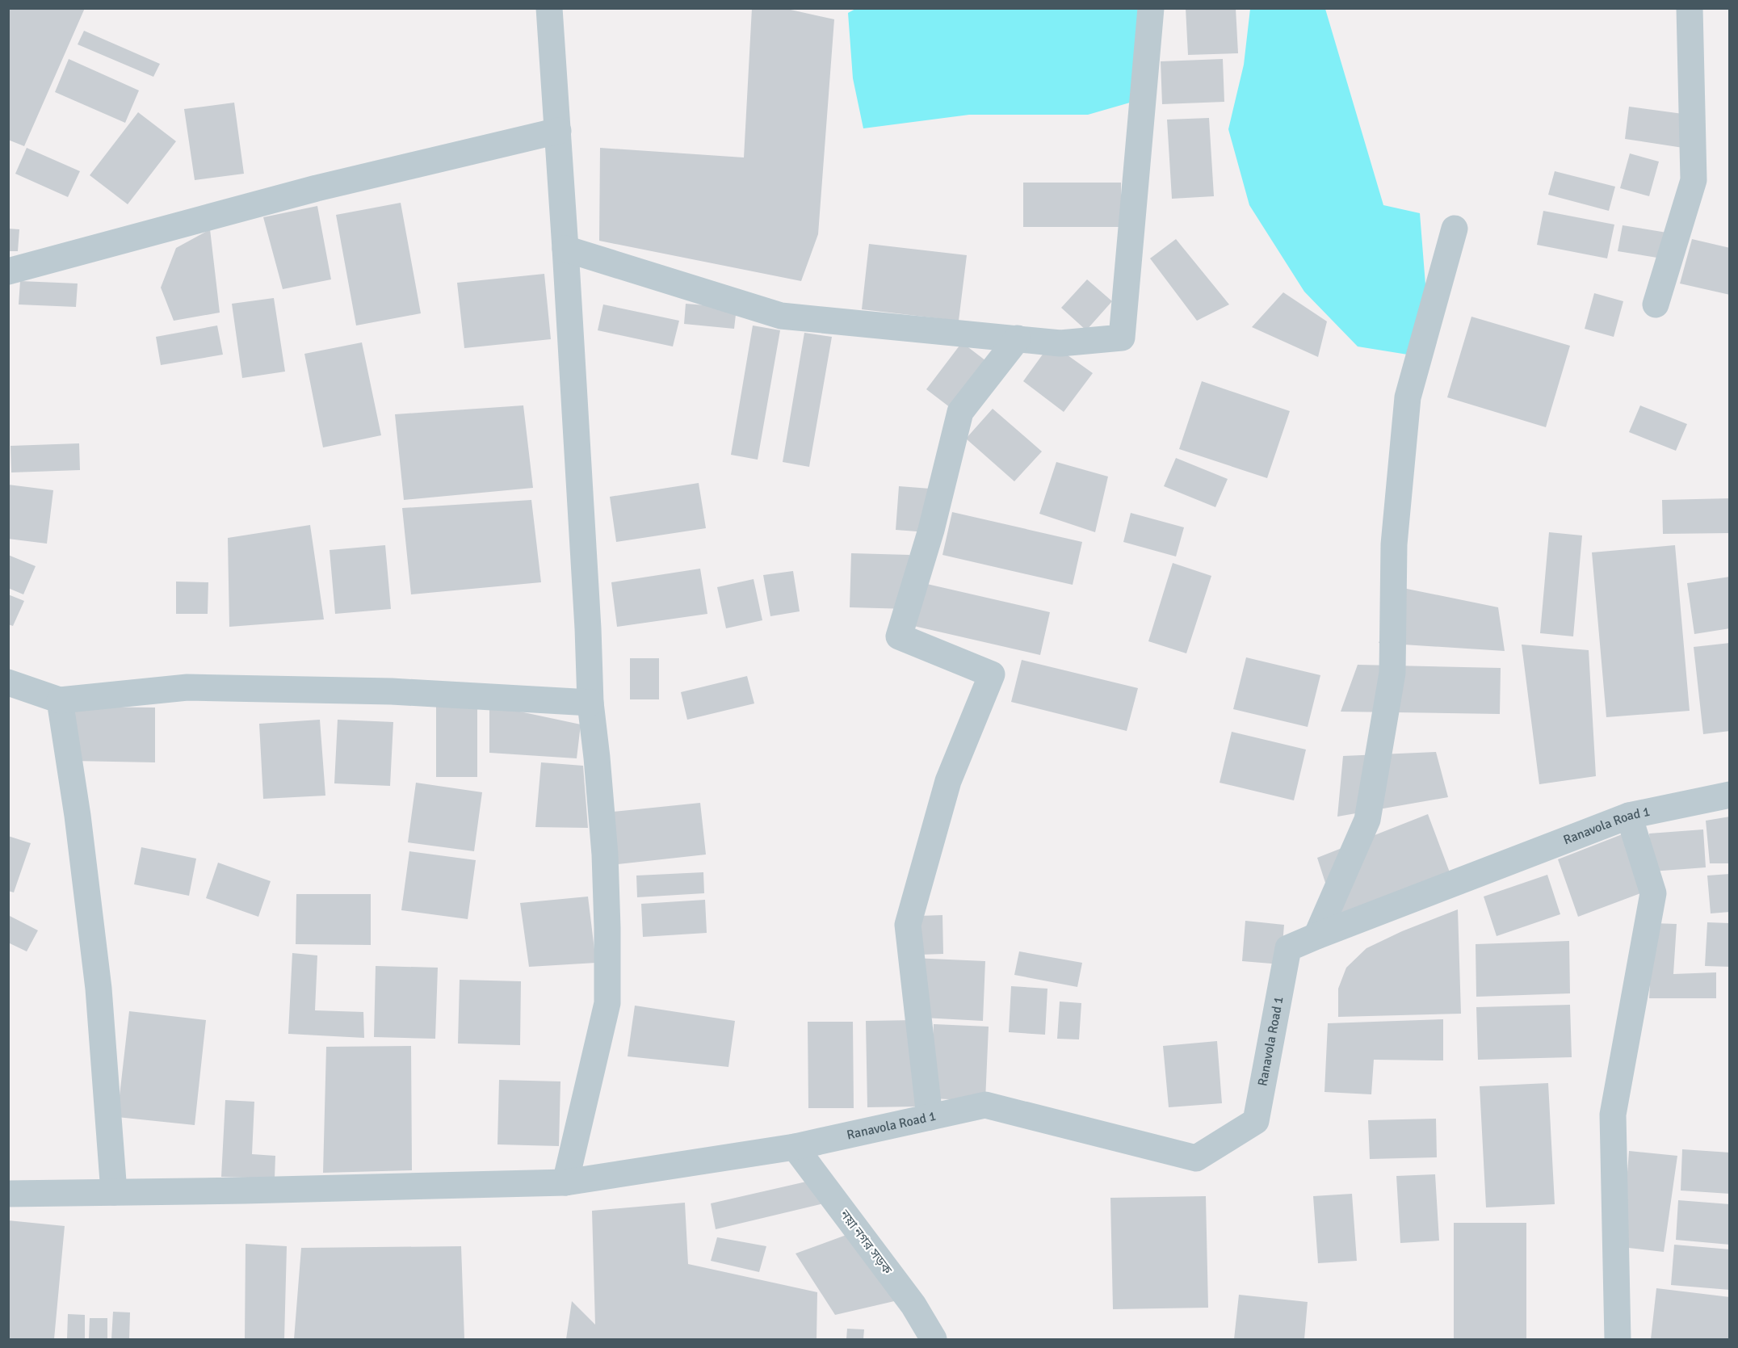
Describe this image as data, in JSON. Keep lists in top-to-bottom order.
{
  "streets": {
    "street": ["Ranavola Road 1", "নয়া নগর সড়ক"]
  },
  "crossings": [
    ["Ranavola Road 1", "নয়া নগর সড়ক"]
  ]
}
